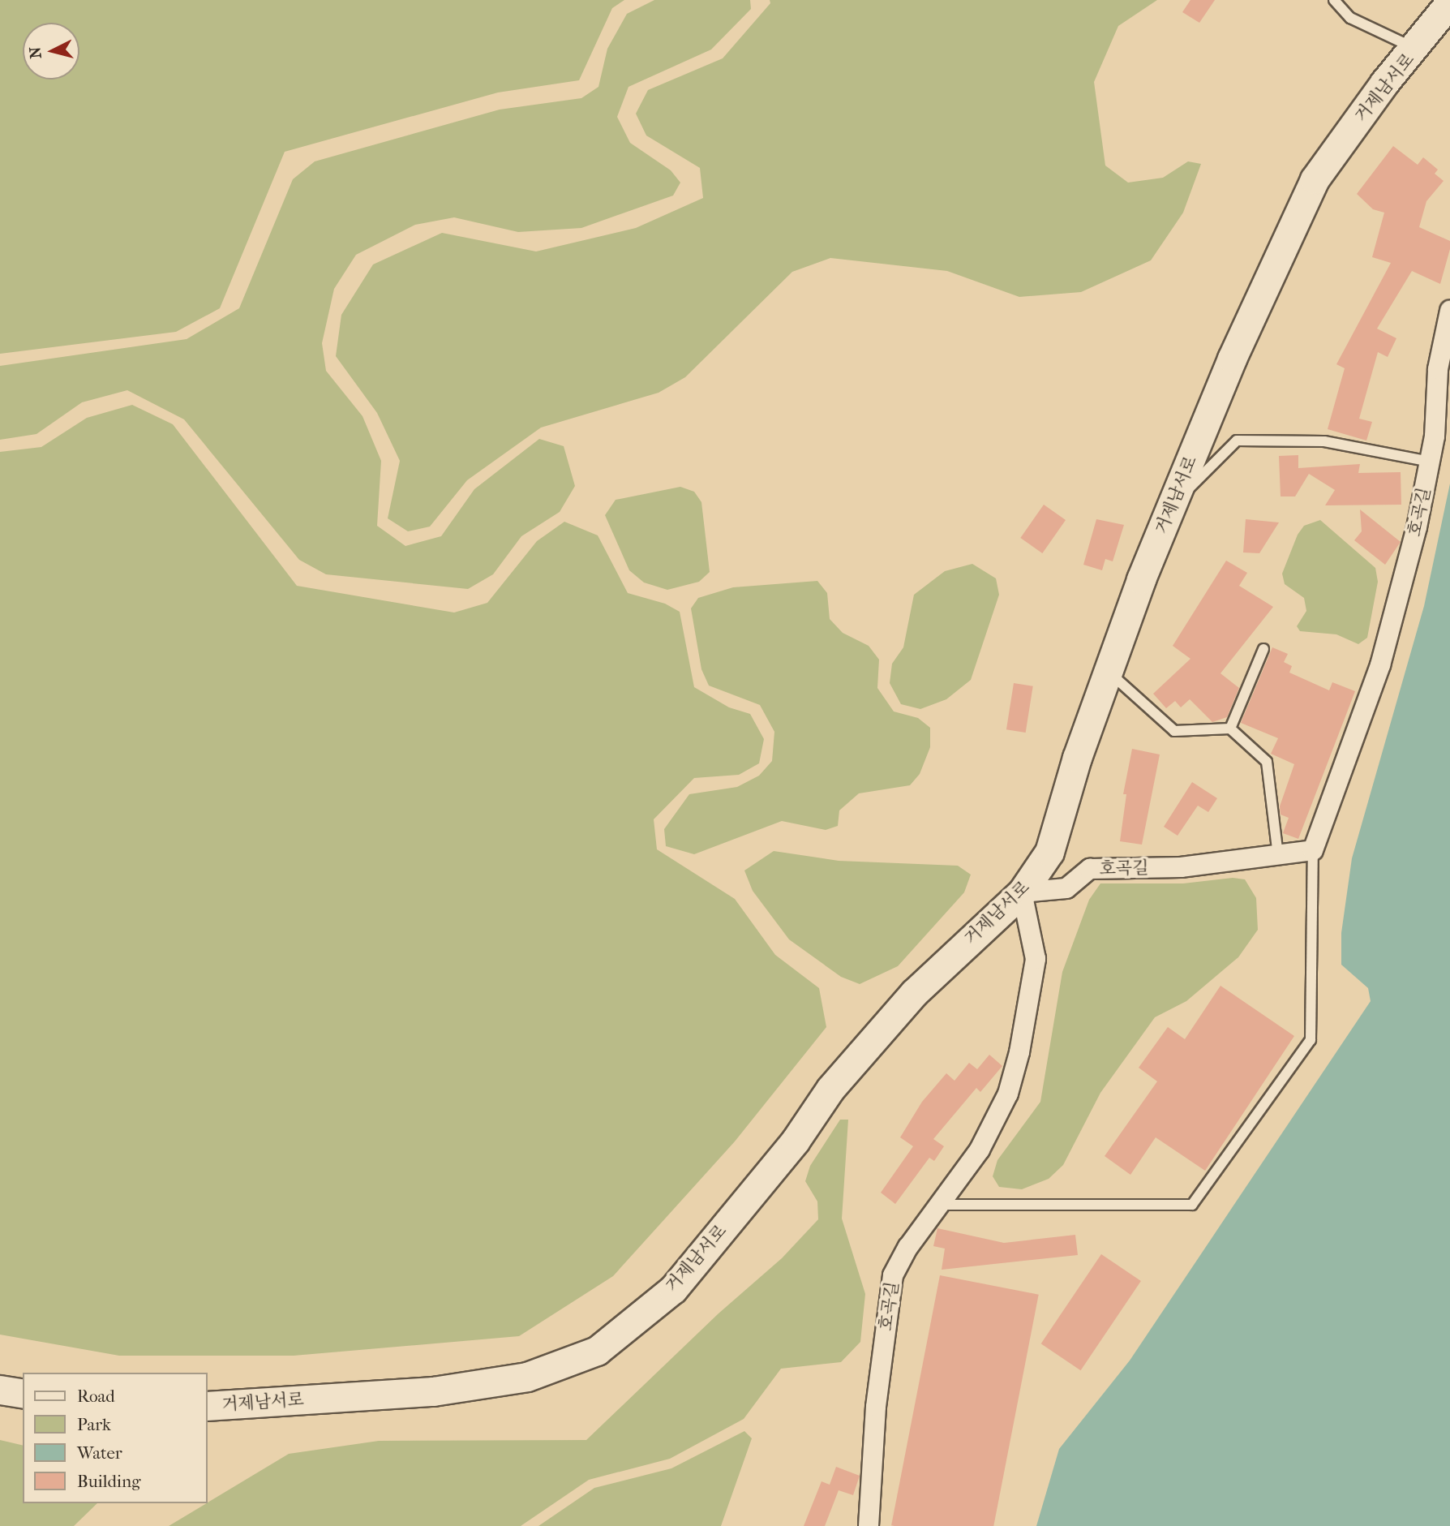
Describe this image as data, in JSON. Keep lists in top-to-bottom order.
{
  "streets": {
    "main road": ["거제남서로"],
    "street": ["호곡길"]
  },
  "crossings": [
    ["거제남서로", "호곡길"]
  ],
  "legend": [
    "Road",
    "Park",
    "Water",
    "Building"
  ],
  "north": "left"
}
